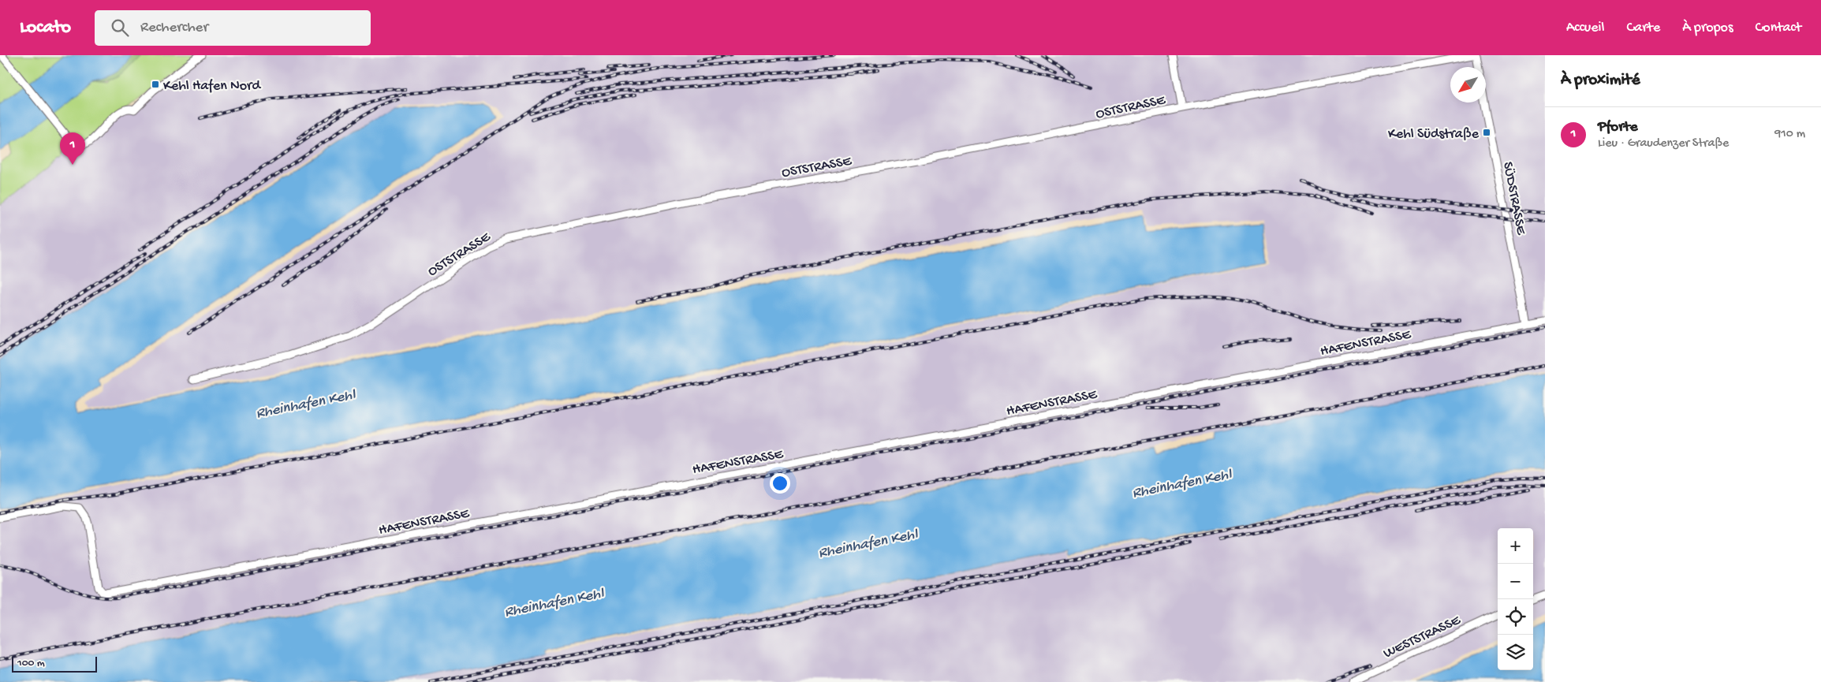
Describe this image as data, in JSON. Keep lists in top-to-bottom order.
{
  "streets": {
    "street": [
      "OSTSTRASSE",
      "SÜDSTRASSE",
      "HAFENSTRASSE",
      "WESTSTRASSE"
    ]
  },
  "crossings": [
    ["SÜDSTRASSE", "HAFENSTRASSE"]
  ],
  "water": ["Rheinhafen Kehl"],
  "places": {
    "transit": ["Kehl Hafen Nord", "Kehl Südstraße"]
  },
  "scale_bar": "100 m",
  "north": "bottom left",
  "page": {
    "header": "Locato",
    "search": "Rechercher",
    "nav": [
      "Accueil",
      "Carte",
      "À propos",
      "Contact"
    ],
    "heading": "À proximité",
    "list": [
      {
        "mark": "1",
        "name": "Pforte",
        "note": "Lieu · Graudenzer Straße",
        "value": "910 m"
      }
    ],
    "pins": "1",
    "map_buttons": ["+", "−"],
    "scale": "100 m"
  }
}
